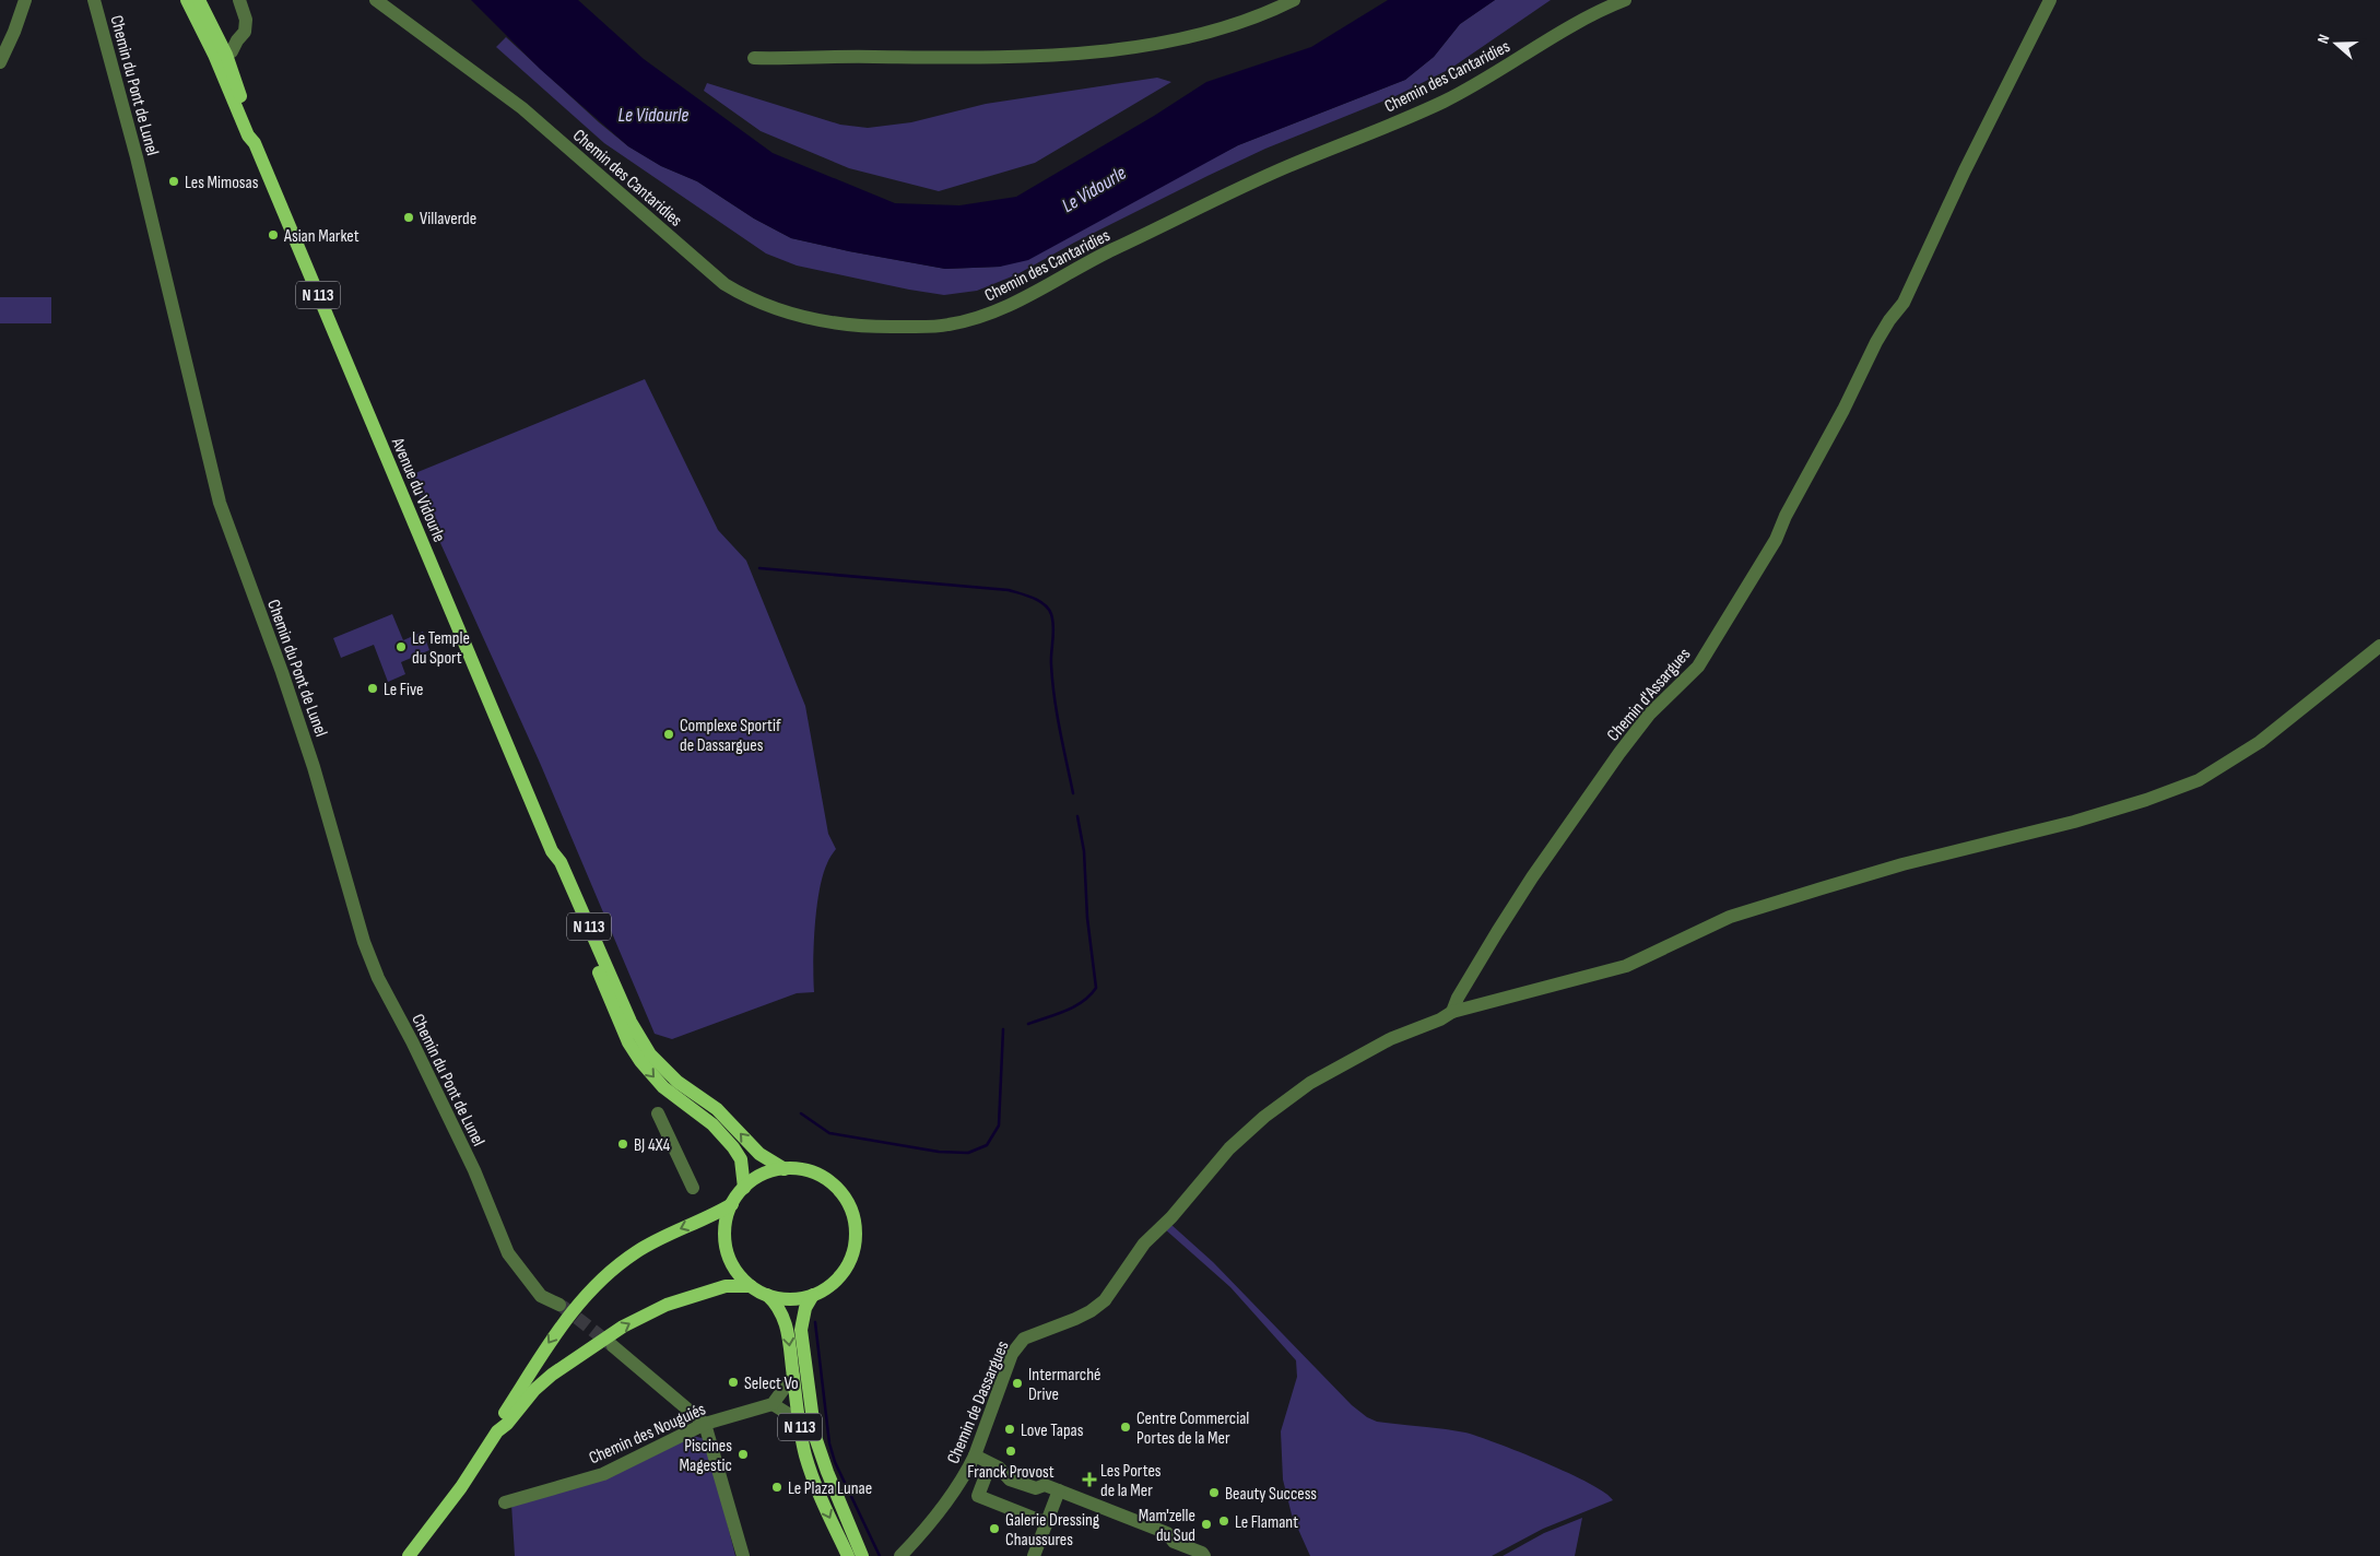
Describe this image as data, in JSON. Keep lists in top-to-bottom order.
{
  "streets": {
    "main road": ["N 113", "Avenue du Vidourle"],
    "street": [
      "Chemin des Cantaridies",
      "Chemin du Pont de Lunel",
      "Chemin d'Assargues",
      "Chemin de Dassargues",
      "Chemin des Nouguiés"
    ]
  },
  "crossings": [
    ["N 113", "Avenue du Vidourle"],
    ["Chemin d'Assargues", "Chemin de Dassargues"]
  ],
  "water": ["Le Vidourle"],
  "places": {
    "other": [
      "Les Mimosas",
      "Villaverde",
      "Asian Market",
      "Le Temple du Sport",
      "Le Five",
      "Complexe Sportif de Dassargues",
      "BJ 4X4",
      "Select Vo",
      "Intermarché Drive",
      "Centre Commercial Portes de la Mer",
      "Love Tapas",
      "Franck Provost",
      "Piscines Magestic",
      "Le Plaza Lunae",
      "Beauty Success",
      "Le Flamant",
      "Mam'zelle du Sud",
      "Galerie Dressing Chaussures"
    ],
    "health": ["Les Portes de la Mer"]
  },
  "north": "left"
}
